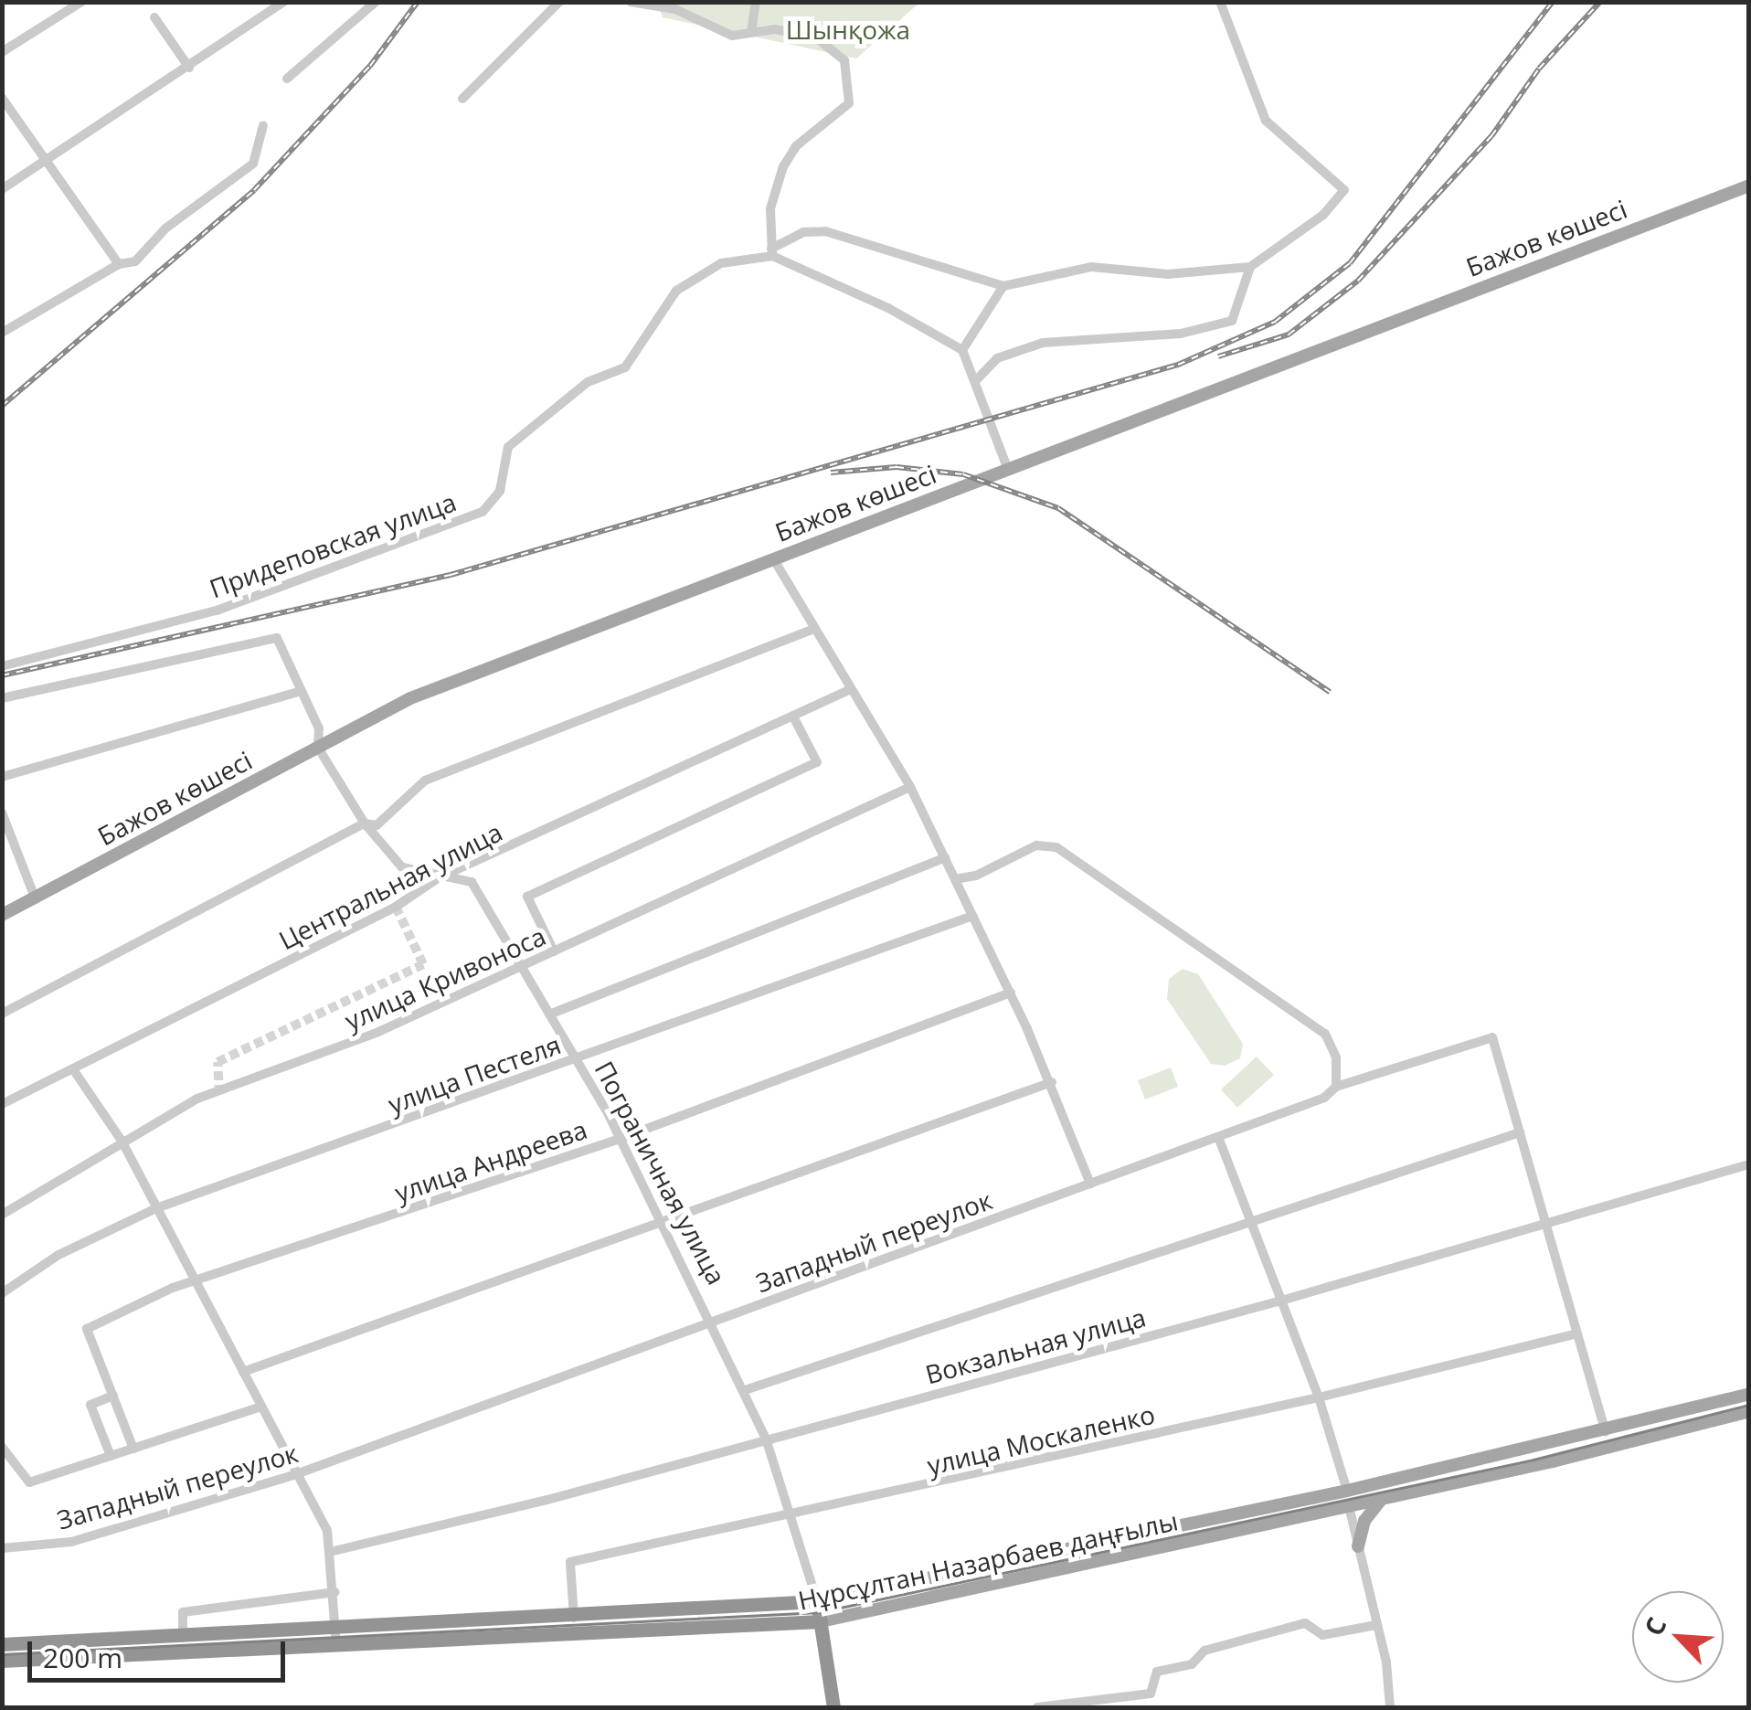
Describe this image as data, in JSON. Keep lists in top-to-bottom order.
{
  "streets": {
    "highway": ["Пограничная улица", "Нұрсұлтан Назарбаев даңғылы"],
    "main road": ["Бажов көшесі"],
    "street": [
      "Придеповская улица",
      "Центральная улица",
      "улица Кривоноса",
      "улица Пестеля",
      "улица Андреева",
      "Западный переулок",
      "Вокзальная улица",
      "улица Москаленко"
    ]
  },
  "crossings": [
    ["Бажов көшесі", "Пограничная улица"],
    ["Центральная улица", "Пограничная улица"],
    ["улица Кривоноса", "Пограничная улица"],
    ["улица Пестеля", "Пограничная улица"],
    ["улица Андреева", "Пограничная улица"],
    ["Пограничная улица", "Западный переулок"],
    ["Пограничная улица", "Вокзальная улица"],
    ["Пограничная улица", "улица Москаленко"],
    ["Пограничная улица", "Нұрсұлтан Назарбаев даңғылы"],
    ["улица Москаленко", "Нұрсұлтан Назарбаев даңғылы"]
  ],
  "parks": ["Шынқожа"],
  "scale_bar": "200 m",
  "north": "top left"
}
